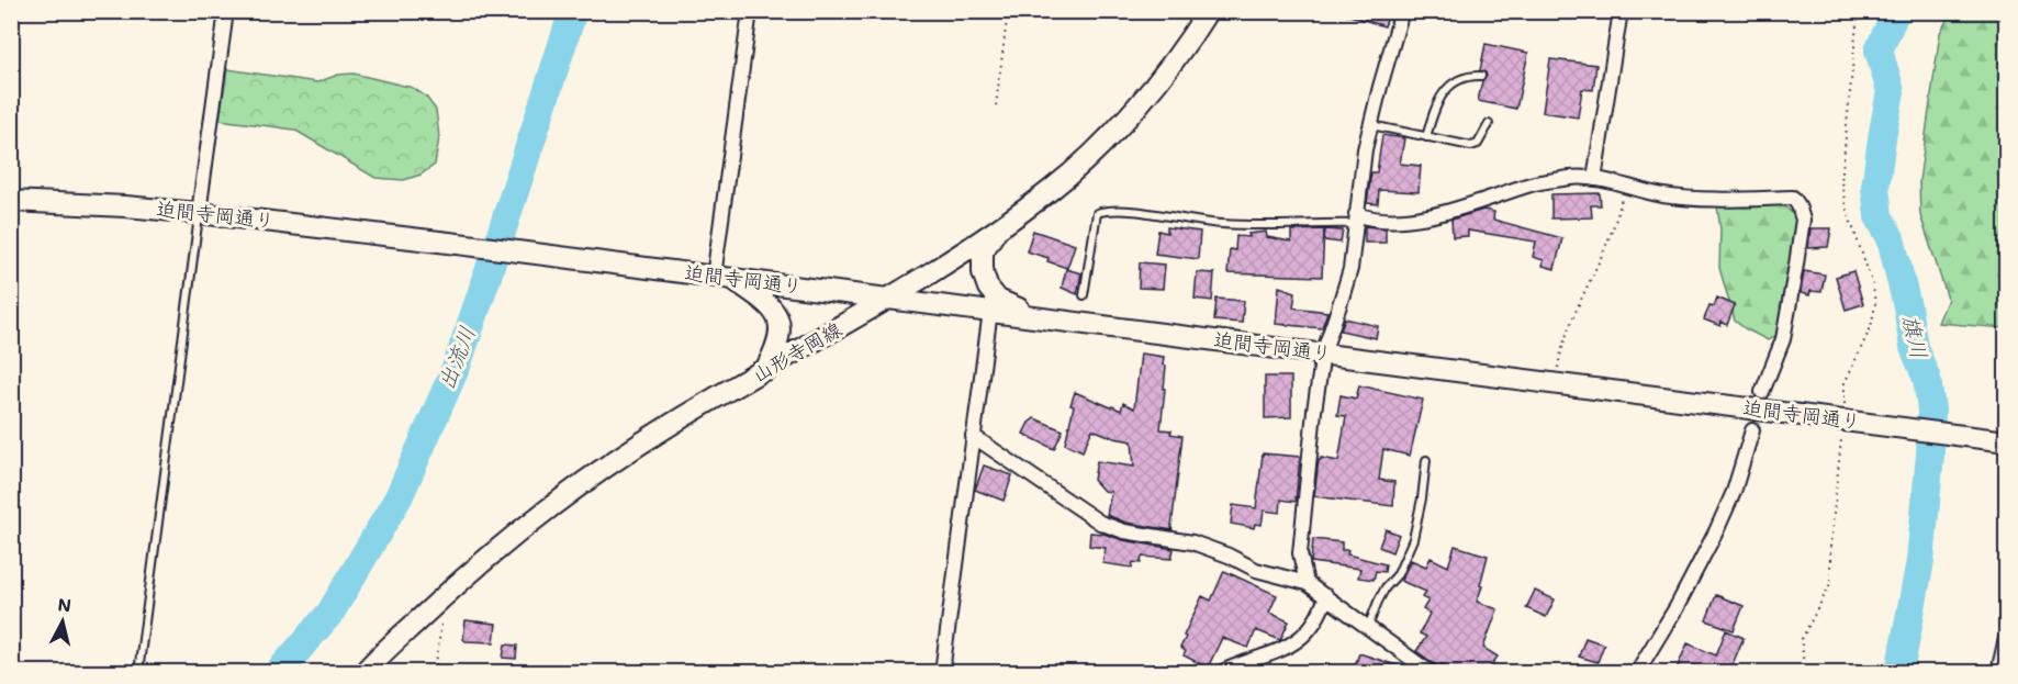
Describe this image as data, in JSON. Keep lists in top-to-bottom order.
{
  "streets": {
    "street": ["迫間寺岡通り", "山形寺岡線"]
  },
  "crossings": [
    ["迫間寺岡通り", "山形寺岡線"]
  ],
  "water": ["旗川", "出流川"],
  "north": "top"
}
